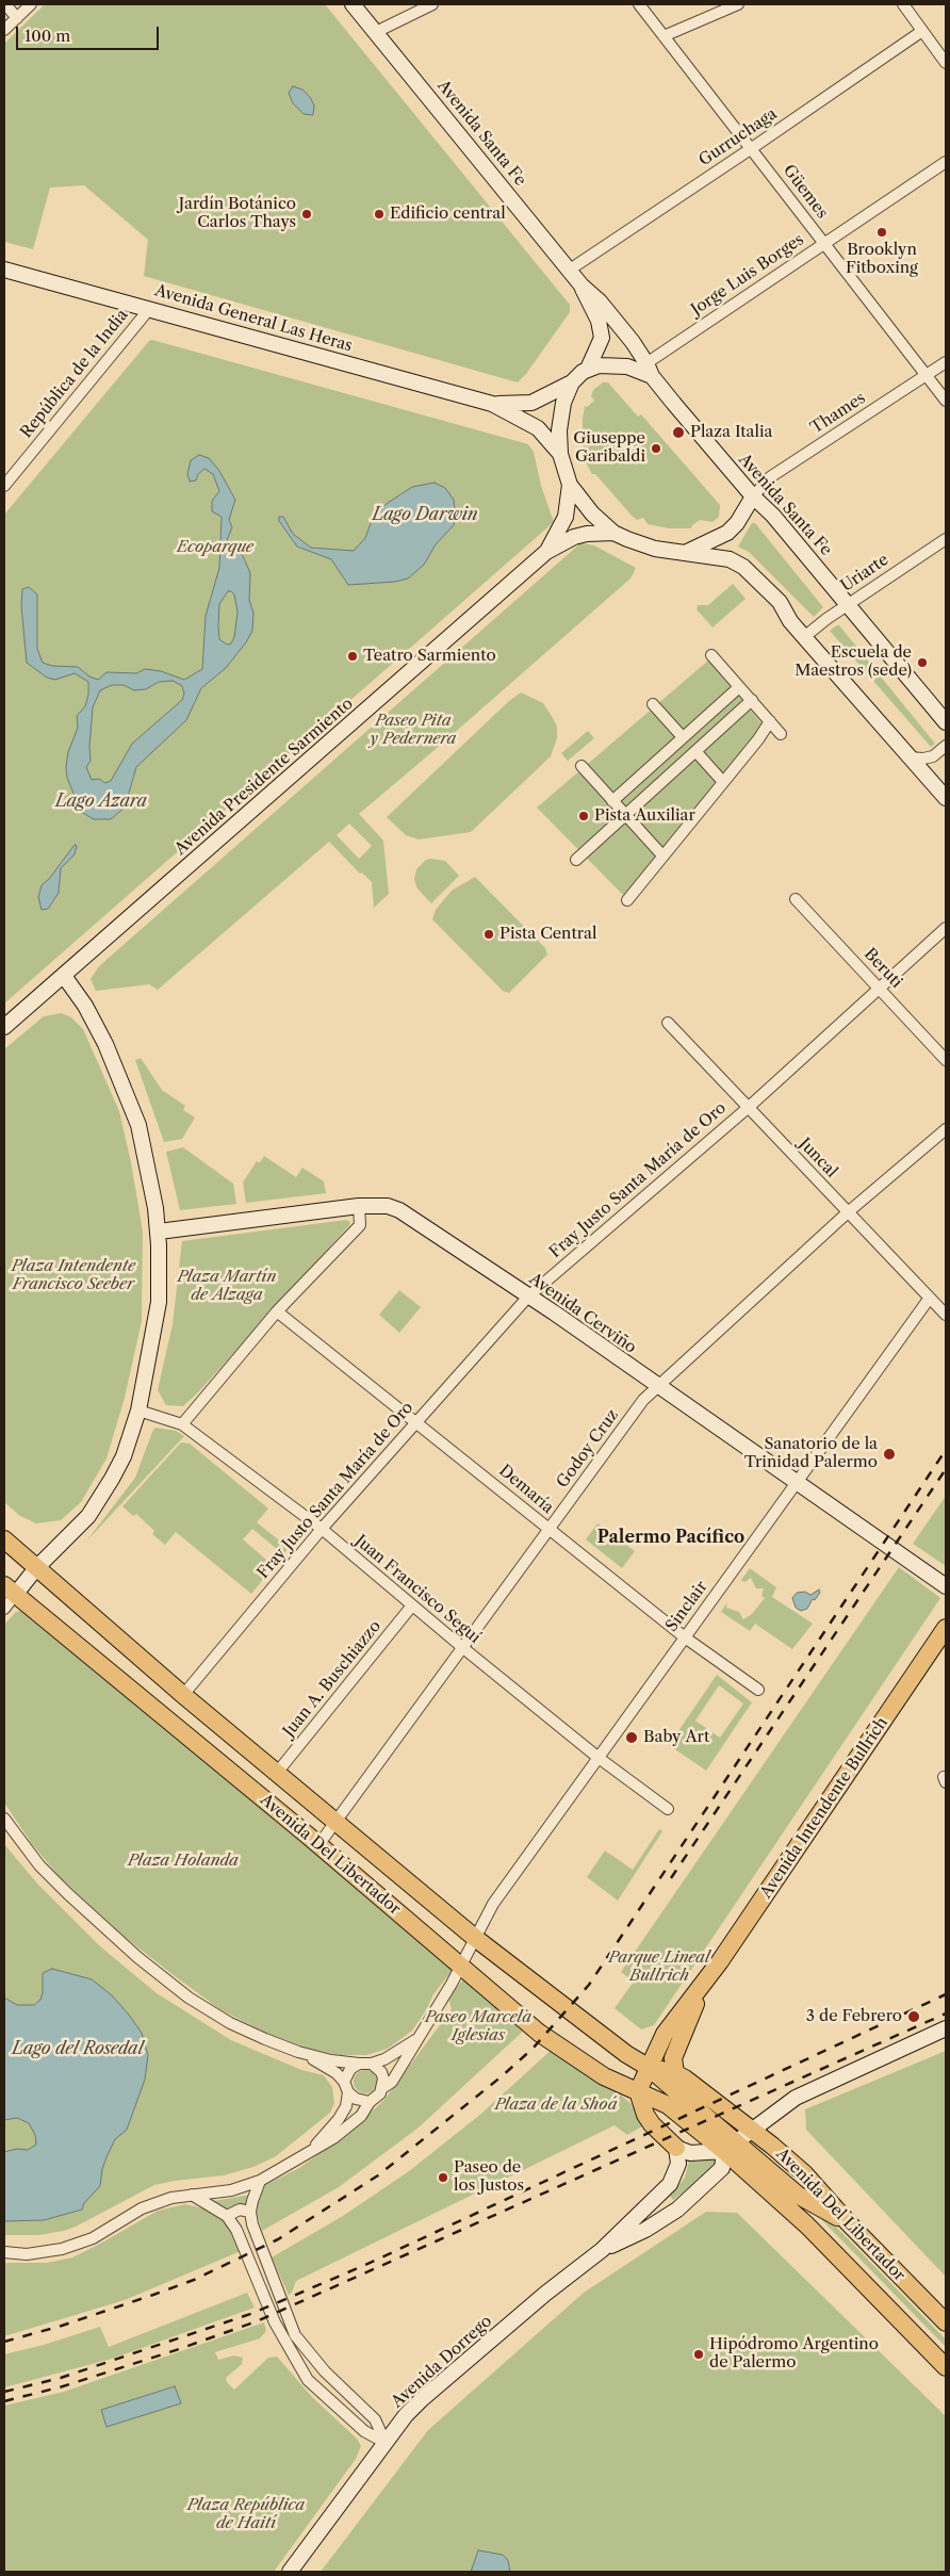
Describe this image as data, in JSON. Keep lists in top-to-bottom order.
{
  "streets": {
    "main road": [
      "Avenida Santa Fe",
      "Avenida General Las Heras",
      "Avenida Presidente Sarmiento",
      "Avenida Cerviño",
      "Avenida Intendente Bullrich",
      "Avenida Del Libertador",
      "Avenida Dorrego"
    ],
    "street": [
      "Gurruchaga",
      "Güemes",
      "Jorge Luis Borges",
      "República de la India",
      "Thames",
      "Uriarte",
      "Beruti",
      "Juncal",
      "Fray Justo Santa María de Oro",
      "Godoy Cruz",
      "Demaría",
      "Juan Francisco Seguí",
      "Sinclair",
      "Juan A. Buschiazzo"
    ]
  },
  "crossings": [
    ["Avenida Santa Fe", "Gurruchaga"],
    ["Avenida Santa Fe", "Jorge Luis Borges"],
    ["Avenida Santa Fe", "Avenida General Las Heras"],
    ["Avenida Santa Fe", "Thames"],
    ["Avenida Santa Fe", "Uriarte"],
    ["Avenida Santa Fe", "Avenida Presidente Sarmiento"],
    ["Gurruchaga", "Güemes"],
    ["Güemes", "Jorge Luis Borges"],
    ["Güemes", "Thames"],
    ["Jorge Luis Borges", "Avenida General Las Heras"],
    ["Jorge Luis Borges", "Thames"],
    ["Jorge Luis Borges", "Avenida Presidente Sarmiento"],
    ["Avenida General Las Heras", "República de la India"],
    ["Avenida General Las Heras", "Thames"],
    ["Avenida General Las Heras", "Avenida Presidente Sarmiento"],
    ["Thames", "Avenida Presidente Sarmiento"],
    ["Beruti", "Fray Justo Santa María de Oro"],
    ["Juncal", "Fray Justo Santa María de Oro"],
    ["Juncal", "Godoy Cruz"],
    ["Juncal", "Sinclair"],
    ["Fray Justo Santa María de Oro", "Avenida Cerviño"],
    ["Fray Justo Santa María de Oro", "Demaría"],
    ["Fray Justo Santa María de Oro", "Juan Francisco Seguí"],
    ["Fray Justo Santa María de Oro", "Avenida Del Libertador"],
    ["Avenida Cerviño", "Godoy Cruz"],
    ["Avenida Cerviño", "Sinclair"],
    ["Godoy Cruz", "Demaría"],
    ["Godoy Cruz", "Juan Francisco Seguí"],
    ["Godoy Cruz", "Avenida Del Libertador"],
    ["Demaría", "Sinclair"],
    ["Juan Francisco Seguí", "Sinclair"],
    ["Juan Francisco Seguí", "Juan A. Buschiazzo"],
    ["Sinclair", "Avenida Del Libertador"],
    ["Juan A. Buschiazzo", "Avenida Del Libertador"],
    ["Avenida Intendente Bullrich", "Avenida Del Libertador"],
    ["Avenida Del Libertador", "Avenida Dorrego"]
  ],
  "districts": ["Palermo Pacífico"],
  "water": ["Lago Darwin", "Lago Azara", "Lago del Rosedal"],
  "parks": [
    "Ecoparque",
    "Paseo Pita y Pedernera",
    "Plaza Intendente Francisco Seeber",
    "Plaza Martín de Alzaga",
    "Plaza Holanda",
    "Parque Lineal Bullrich",
    "Paseo Marcela Iglesias",
    "Plaza de la Shoá",
    "Plaza República de Haití"
  ],
  "places": [
    "Jardín Botánico Carlos Thays",
    "Edificio central",
    "Brooklyn Fitboxing",
    "Plaza Italia",
    "Giuseppe Garibaldi",
    "Teatro Sarmiento",
    "Escuela de Maestros (sede)",
    "Pista Auxiliar",
    "Pista Central",
    "Sanatorio de la Trinidad Palermo",
    "Baby Art",
    "3 de Febrero",
    "Paseo de los Justos",
    "Hipódromo Argentino de Palermo"
  ],
  "scale_bar": "100 m"
}
